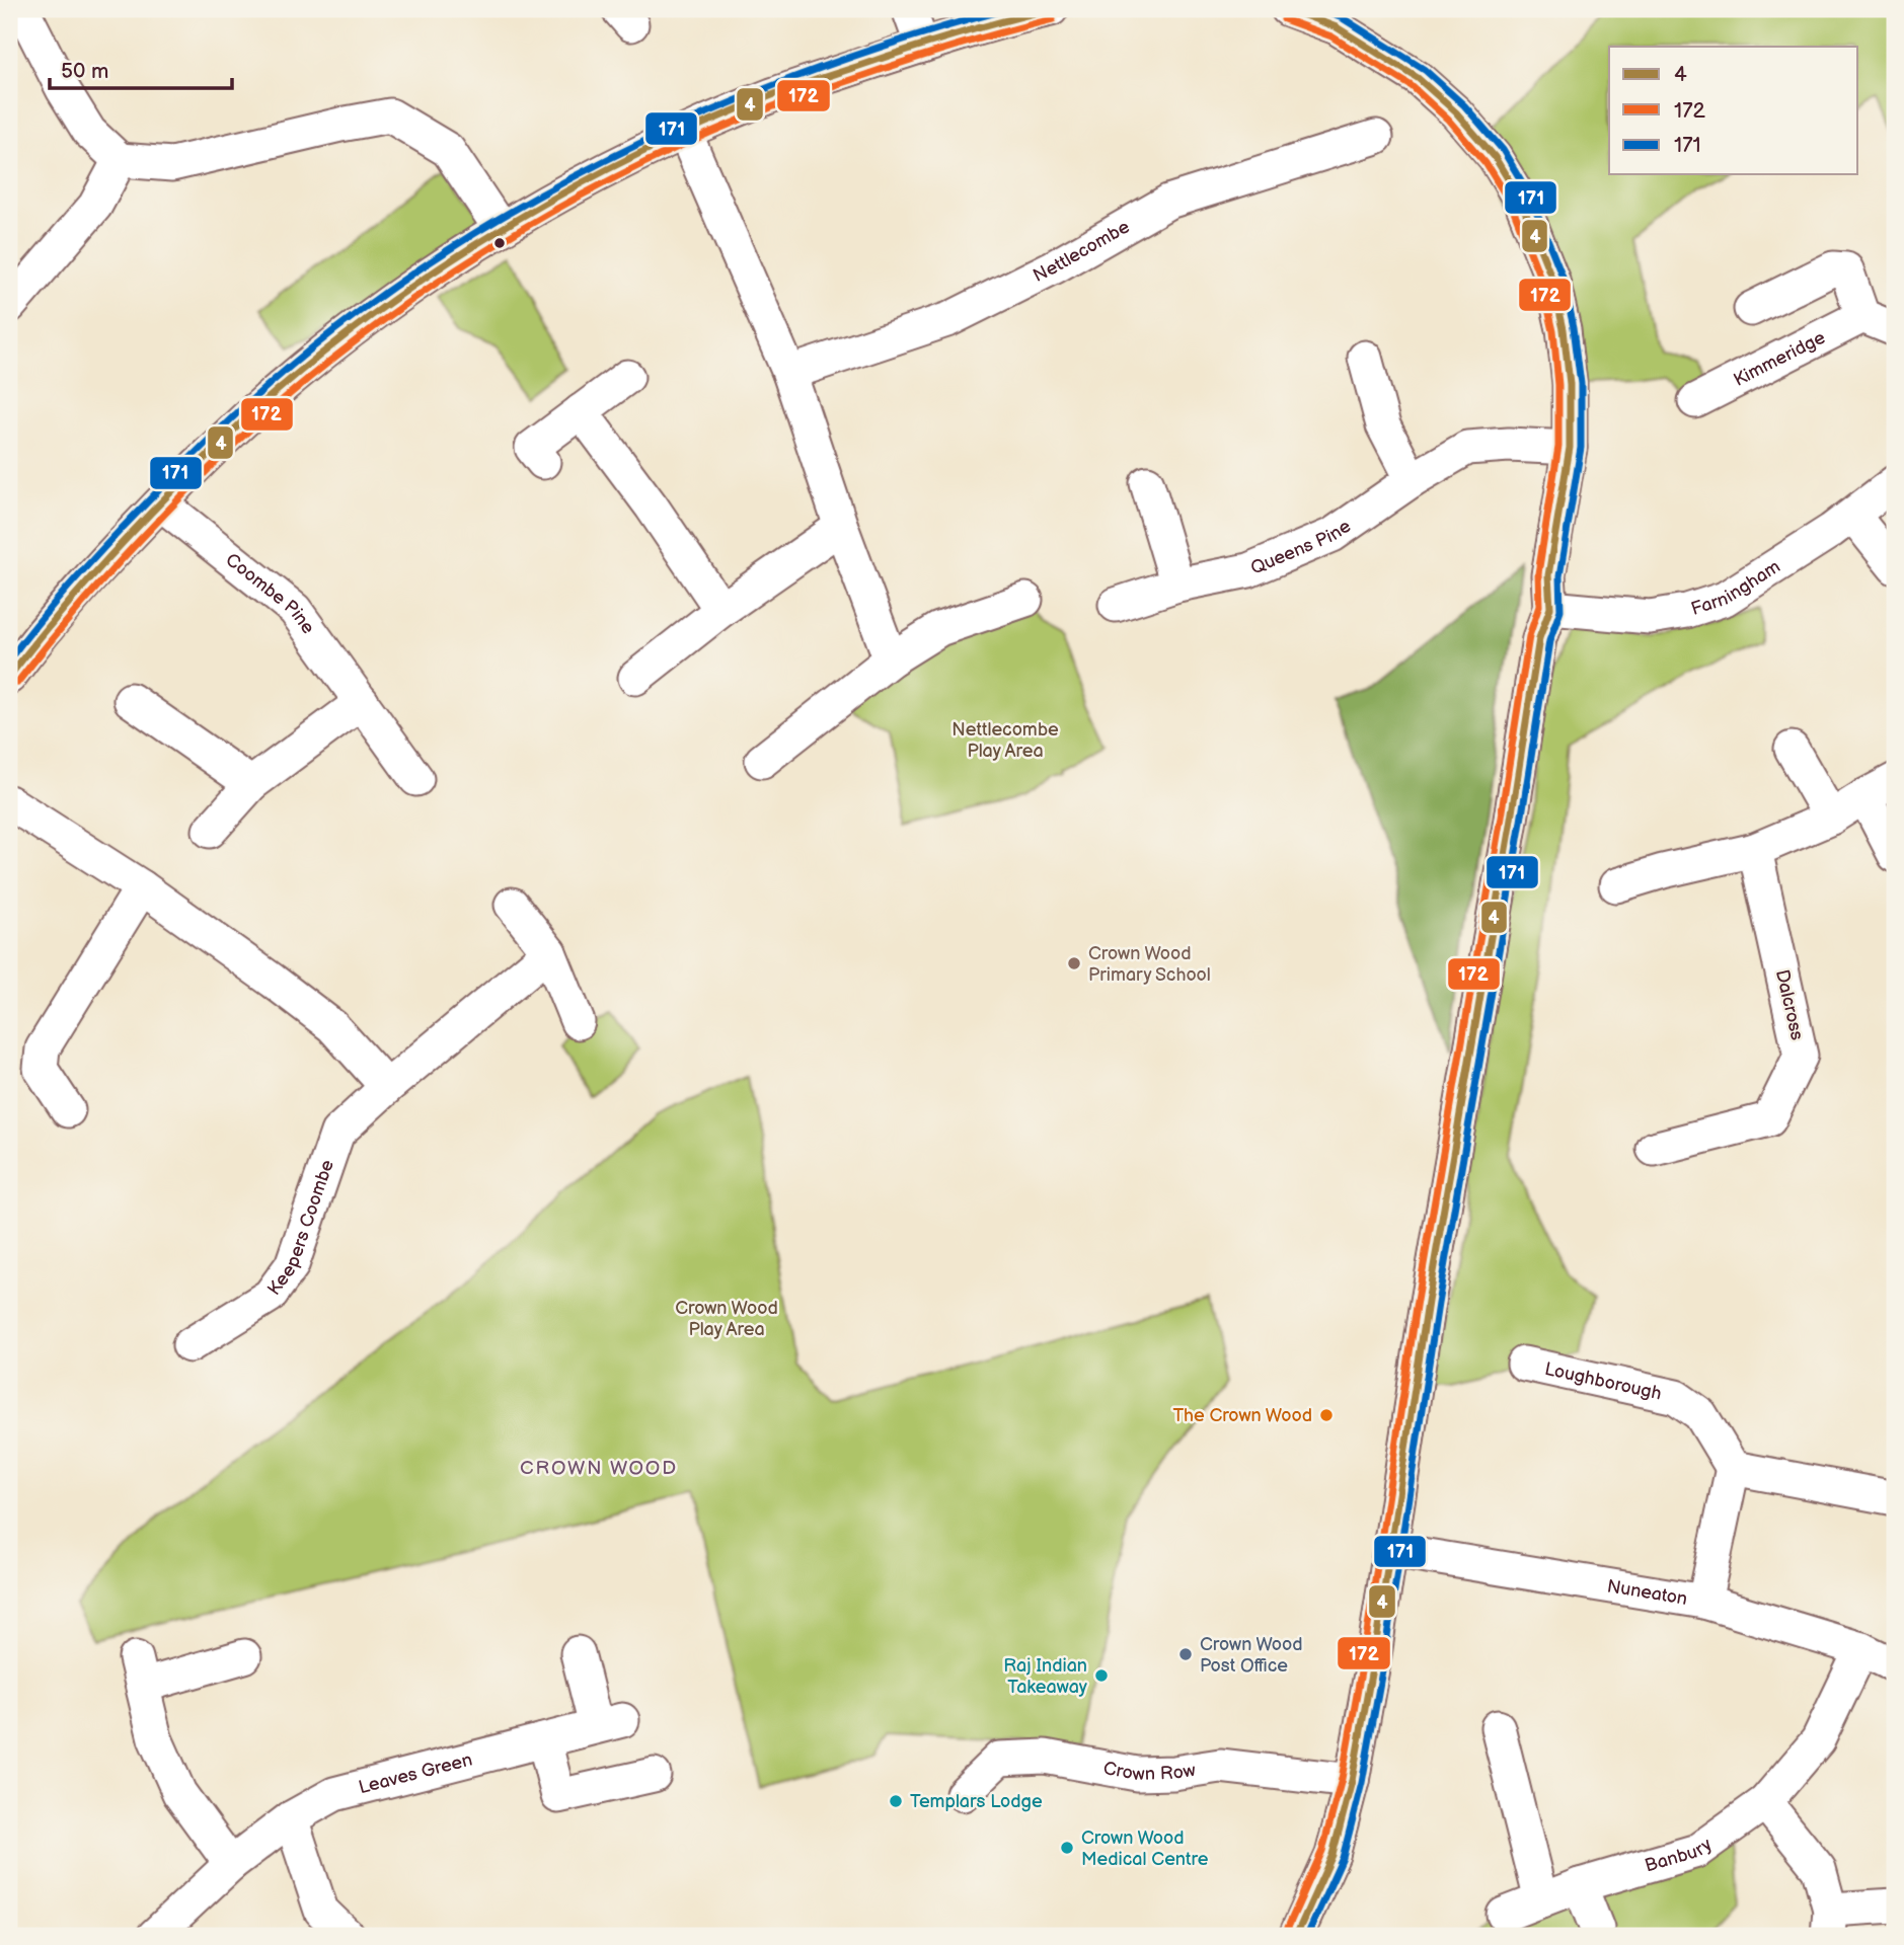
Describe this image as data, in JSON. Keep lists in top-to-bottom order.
{
  "streets": {
    "street": [
      "Nettlecombe",
      "Kimmeridge",
      "Queens Pine",
      "Farningham",
      "Coombe Pine",
      "Dalcross",
      "Keepers Coombe",
      "Loughborough",
      "Nuneaton",
      "Crown Row",
      "Leaves Green",
      "Banbury"
    ]
  },
  "crossings": [
    ["Nuneaton", "Banbury"]
  ],
  "districts": ["CROWN WOOD"],
  "parks": ["Nettlecombe Play Area", "Crown Wood Play Area"],
  "places": [
    "Crown Wood Primary School",
    "The Crown Wood",
    "Crown Wood Post Office",
    "Raj Indian Takeaway",
    "Templars Lodge",
    "Crown Wood Medical Centre"
  ],
  "lines": ["transit line 4", "transit line 171", "transit line 172"],
  "legend": ["4", "172", "171"],
  "scale_bar": "50 m"
}
